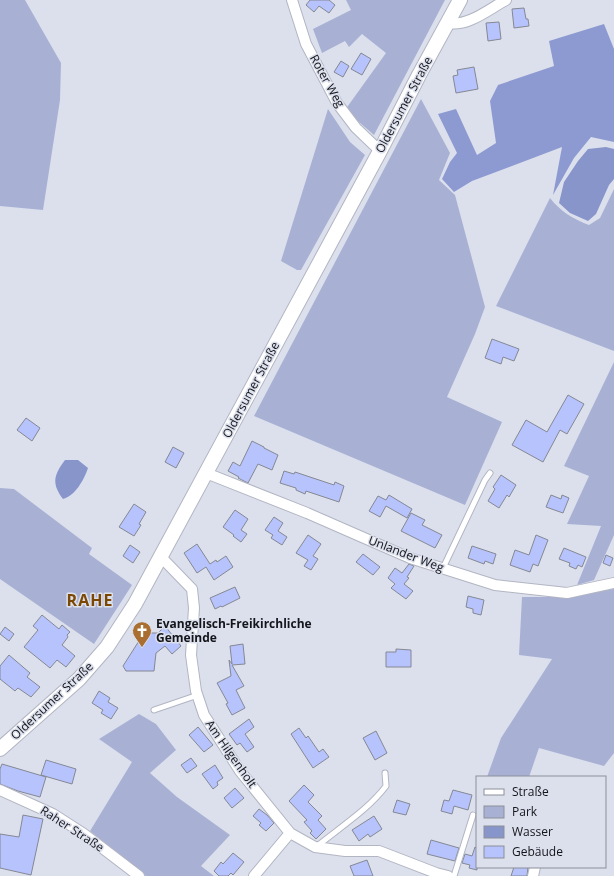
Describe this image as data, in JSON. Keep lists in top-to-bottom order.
{
  "streets": {
    "main road": ["Oldersumer Straße"],
    "street": [
      "Roter Weg",
      "Unlander Weg",
      "Am Hilgenholt",
      "Raher Straße"
    ]
  },
  "crossings": [
    ["Roter Weg", "Oldersumer Straße"],
    ["Oldersumer Straße", "Unlander Weg"],
    ["Oldersumer Straße", "Am Hilgenholt"]
  ],
  "districts": ["RAHE"],
  "places": {
    "church": ["Evangelisch-Freikirchliche Gemeinde"]
  },
  "legend": [
    "Straße",
    "Park",
    "Wasser",
    "Gebäude"
  ]
}
